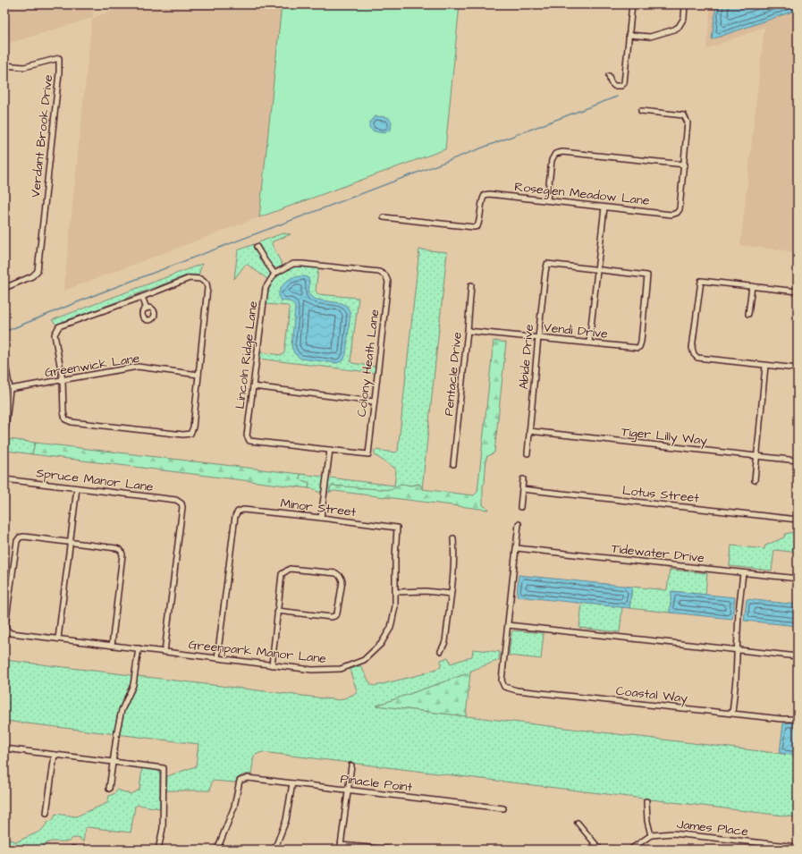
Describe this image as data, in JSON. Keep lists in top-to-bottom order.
{
  "streets": {
    "street": [
      "Verdant Brook Drive",
      "Roseglen Meadow Lane",
      "Vendi Drive",
      "Lincoln Ridge Lane",
      "Abide Drive",
      "Colony Heath Lane",
      "Greenwick Lane",
      "Pentacle Drive",
      "Tiger Lilly Way",
      "Spruce Manor Lane",
      "Lotus Street",
      "Minor Street",
      "Tidewater Drive",
      "Greenpark Manor Lane",
      "Coastal Way",
      "Pinacle Point",
      "James Place"
    ]
  },
  "crossings": [
    ["Vendi Drive", "Abide Drive"],
    ["Vendi Drive", "Pentacle Drive"],
    ["Lincoln Ridge Lane", "Colony Heath Lane"],
    ["Abide Drive", "Tiger Lilly Way"],
    ["Spruce Manor Lane", "Greenpark Manor Lane"],
    ["Minor Street", "Greenpark Manor Lane"]
  ]
}
